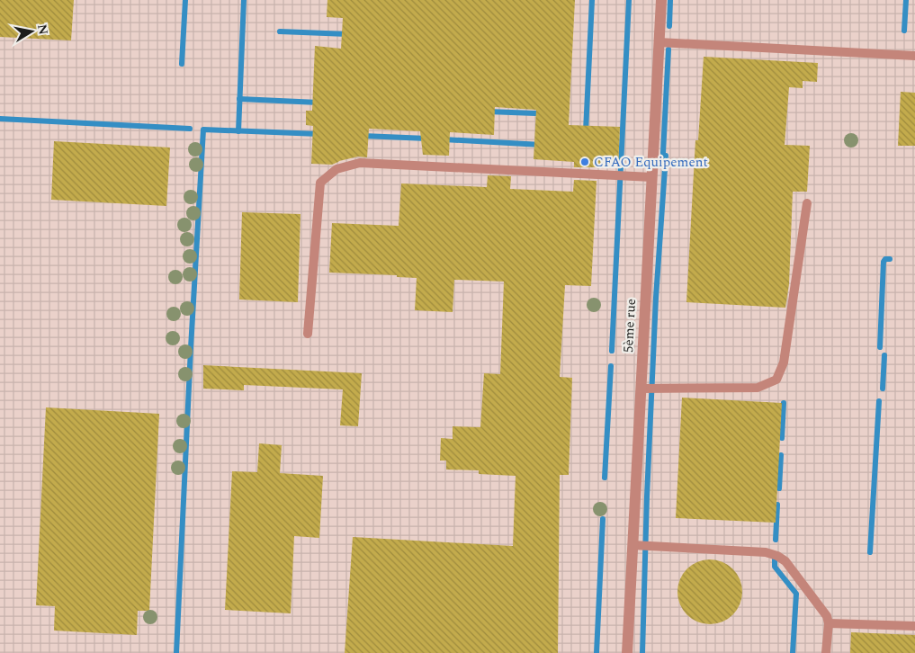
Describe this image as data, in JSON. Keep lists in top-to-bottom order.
{
  "streets": {
    "street": ["5ème rue"]
  },
  "places": ["CFAO Equipement"],
  "north": "right"
}
